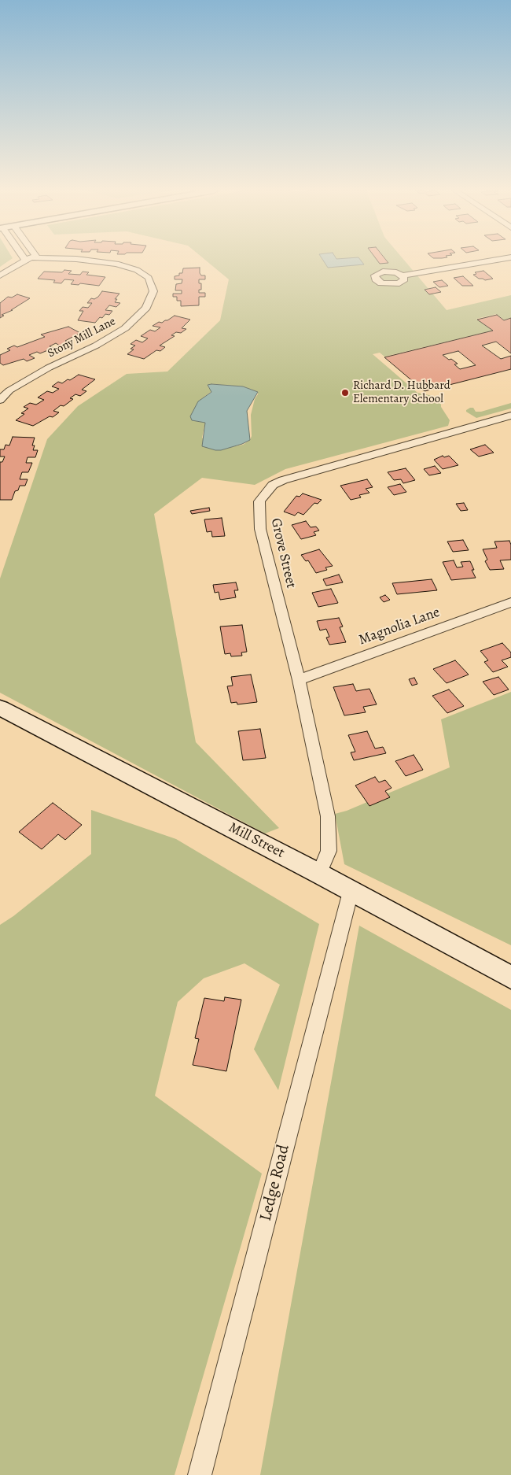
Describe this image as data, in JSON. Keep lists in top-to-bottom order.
{
  "streets": {
    "main road": ["Mill Street"],
    "street": [
      "Stony Mill Lane",
      "Grove Street",
      "Magnolia Lane",
      "Ledge Road"
    ]
  },
  "crossings": [
    ["Grove Street", "Magnolia Lane"],
    ["Grove Street", "Mill Street"],
    ["Mill Street", "Ledge Road"]
  ],
  "places": ["Richard D. Hubbard Elementary School"]
}
